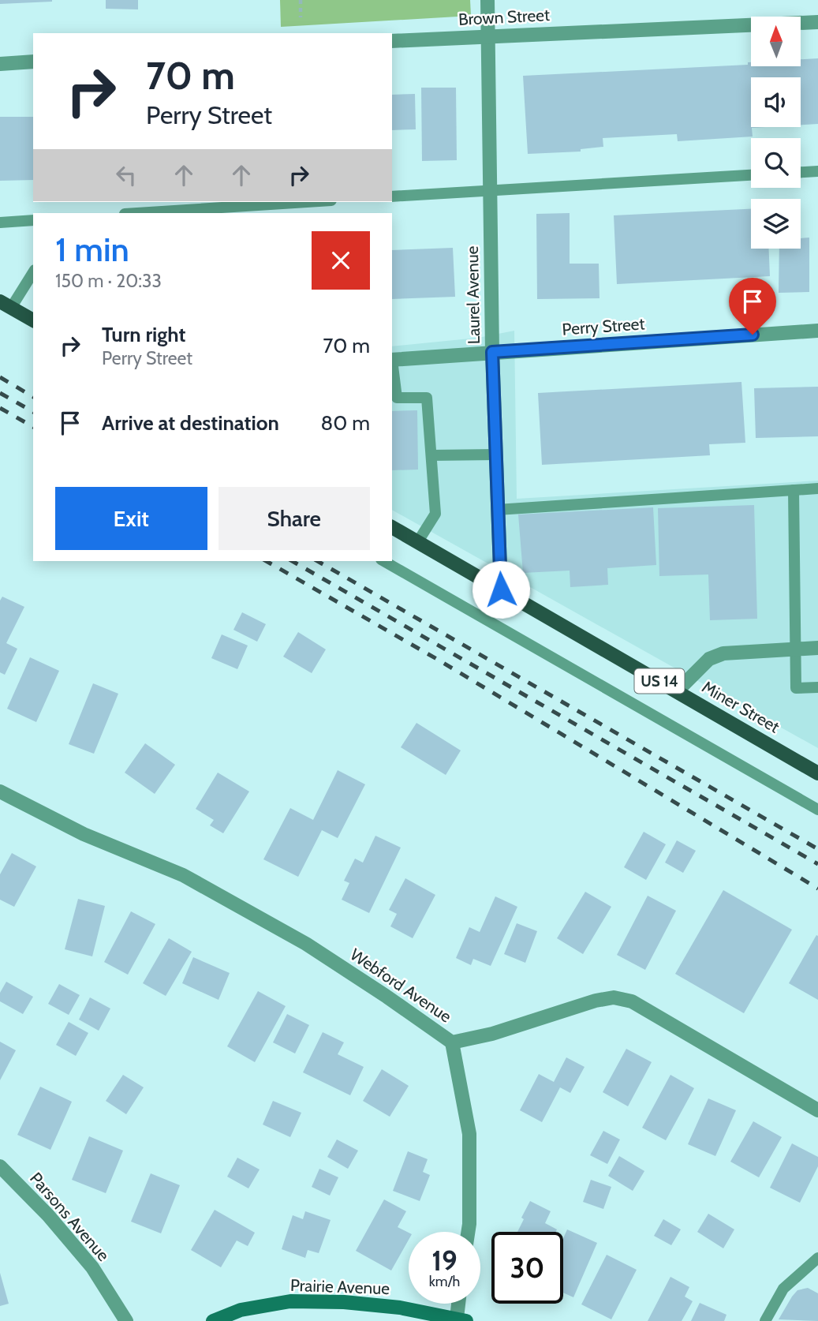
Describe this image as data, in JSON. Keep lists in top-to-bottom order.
{
  "streets": {
    "main road": ["US 14", "Miner Street"],
    "street": [
      "Brown Street",
      "Laurel Avenue",
      "Perry Street",
      "Webford Avenue",
      "Parsons Avenue",
      "Prairie Avenue"
    ]
  },
  "crossings": [
    ["Brown Street", "Laurel Avenue"],
    ["Laurel Avenue", "Perry Street"],
    ["Laurel Avenue", "US 14"],
    ["Laurel Avenue", "Miner Street"],
    ["US 14", "Miner Street"]
  ],
  "north": "top",
  "page": {
    "turn": ["70 m", "Perry Street"],
    "heading": ["1 min", "150 m · 20:33"],
    "list": [
      {
        "name": "Turn right",
        "note": "Perry Street",
        "value": "70 m"
      },
      {
        "name": "Arrive at destination",
        "value": "80 m"
      }
    ],
    "buttons": ["Exit", "Share"],
    "speed": "19 km/h",
    "limit": "30"
  }
}
